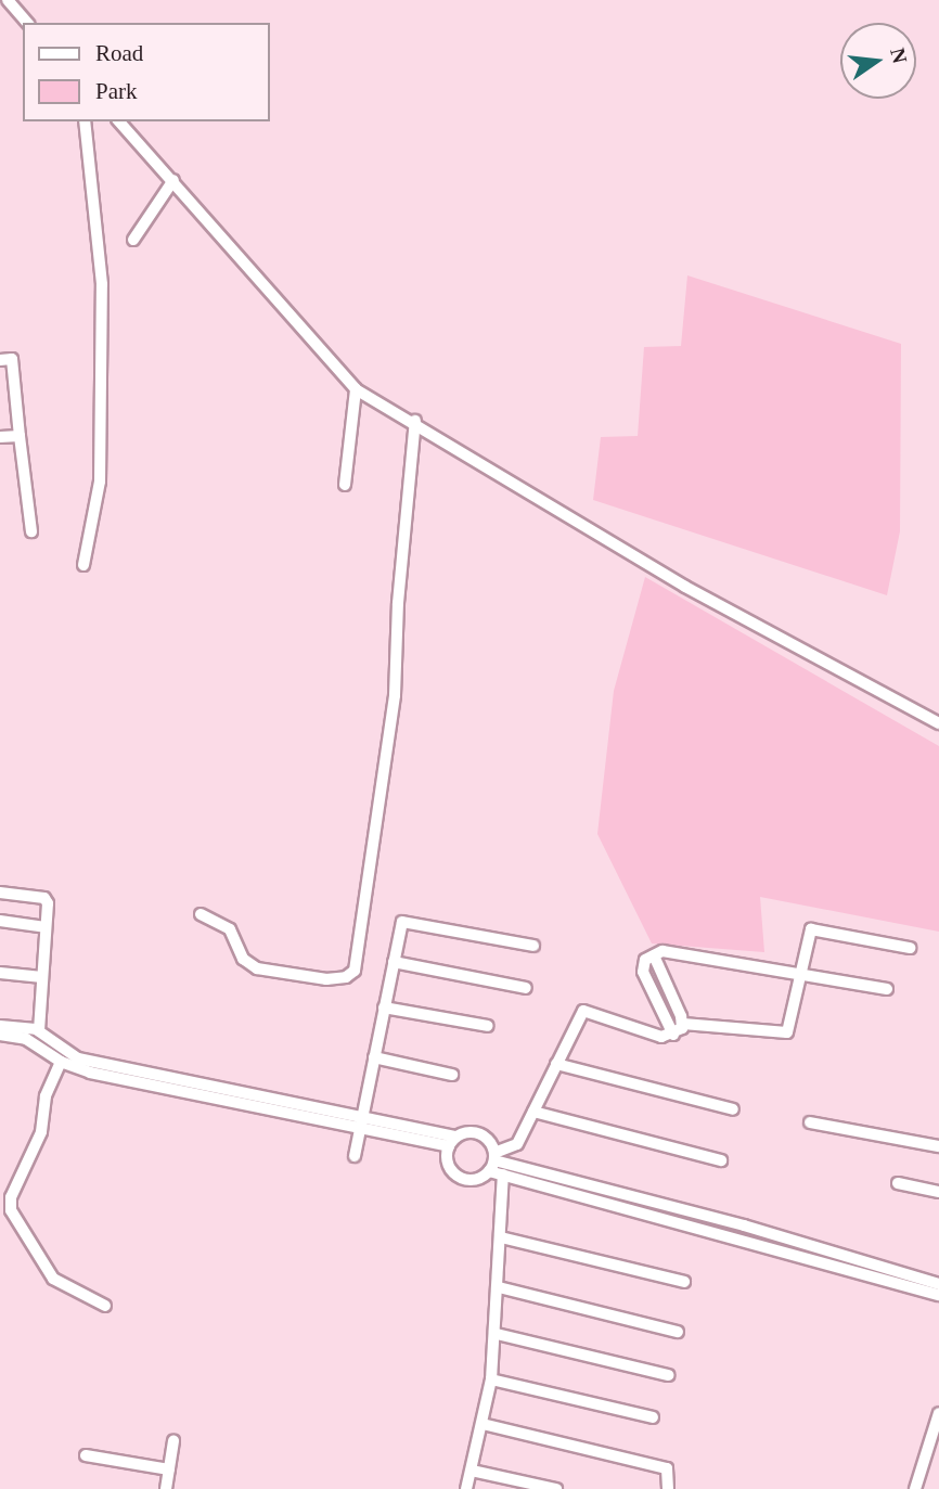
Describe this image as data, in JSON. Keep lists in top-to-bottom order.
{
  "legend": ["Road", "Park"],
  "north": "right"
}
